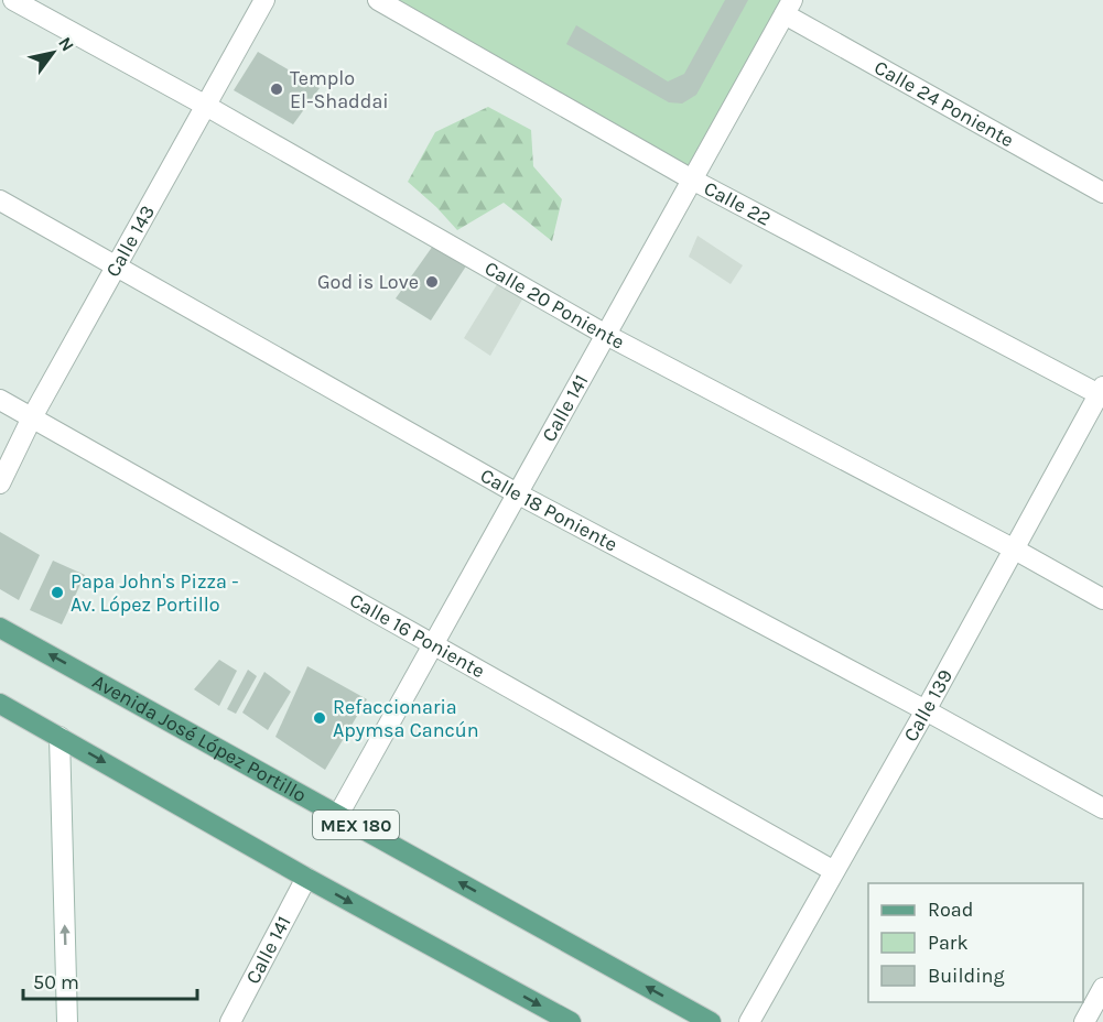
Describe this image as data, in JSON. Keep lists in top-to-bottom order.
{
  "streets": {
    "main road": ["Avenida José López Portillo", "MEX 180"],
    "street": [
      "Calle 24 Poniente",
      "Calle 22",
      "Calle 143",
      "Calle 20 Poniente",
      "Calle 141",
      "Calle 18 Poniente",
      "Calle 16 Poniente",
      "Calle 139"
    ]
  },
  "crossings": [
    ["Calle 24 Poniente", "Calle 141"],
    ["Calle 22", "Calle 141"],
    ["Calle 22", "Calle 139"],
    ["Calle 143", "Calle 20 Poniente"],
    ["Calle 143", "Calle 18 Poniente"],
    ["Calle 143", "Calle 16 Poniente"],
    ["Calle 20 Poniente", "Calle 141"],
    ["Calle 20 Poniente", "Calle 139"],
    ["Calle 141", "Calle 18 Poniente"],
    ["Calle 141", "Calle 16 Poniente"],
    ["Calle 141", "Avenida José López Portillo"],
    ["Calle 18 Poniente", "Calle 139"],
    ["Calle 16 Poniente", "Calle 139"]
  ],
  "places": [
    "Templo El-Shaddai",
    "God is Love",
    "Papa John's Pizza - Av. López Portillo",
    "Refaccionaria Apymsa Cancún"
  ],
  "legend": ["Road", "Park", "Building"],
  "scale_bar": "50 m",
  "north": "top right"
}
